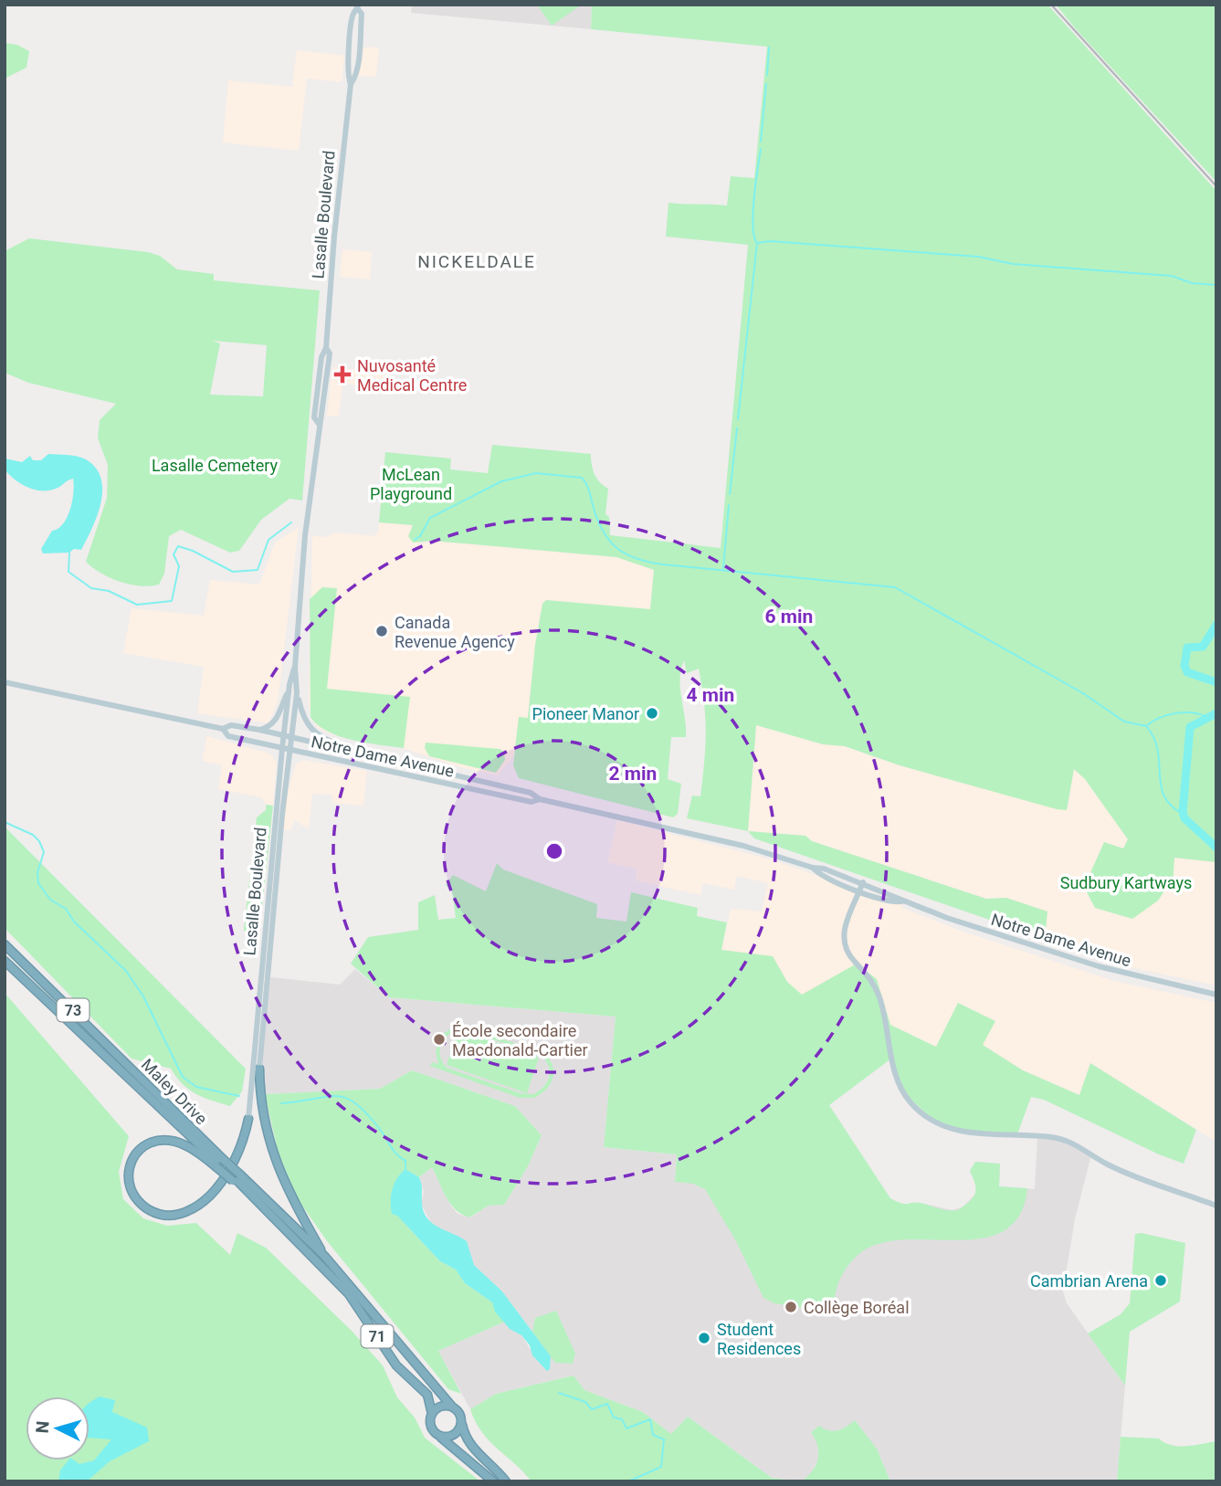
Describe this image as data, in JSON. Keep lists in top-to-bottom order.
{
  "streets": {
    "highway": ["73", "Maley Drive", "71"],
    "main road": ["Lasalle Boulevard", "Notre Dame Avenue"]
  },
  "crossings": [
    ["Lasalle Boulevard", "Notre Dame Avenue"],
    ["Maley Drive", "71"]
  ],
  "districts": ["NICKELDALE"],
  "parks": ["Lasalle Cemetery", "McLean Playground", "Sudbury Kartways"],
  "places": {
    "health": ["Nuvosanté Medical Centre"],
    "other": [
      "Canada Revenue Agency",
      "Pioneer Manor",
      "École secondaire Macdonald-Cartier",
      "Cambrian Arena",
      "Collège Boréal",
      "Student Residences"
    ]
  },
  "north": "left",
  "rings": ["6 min", "4 min", "2 min"]
}
